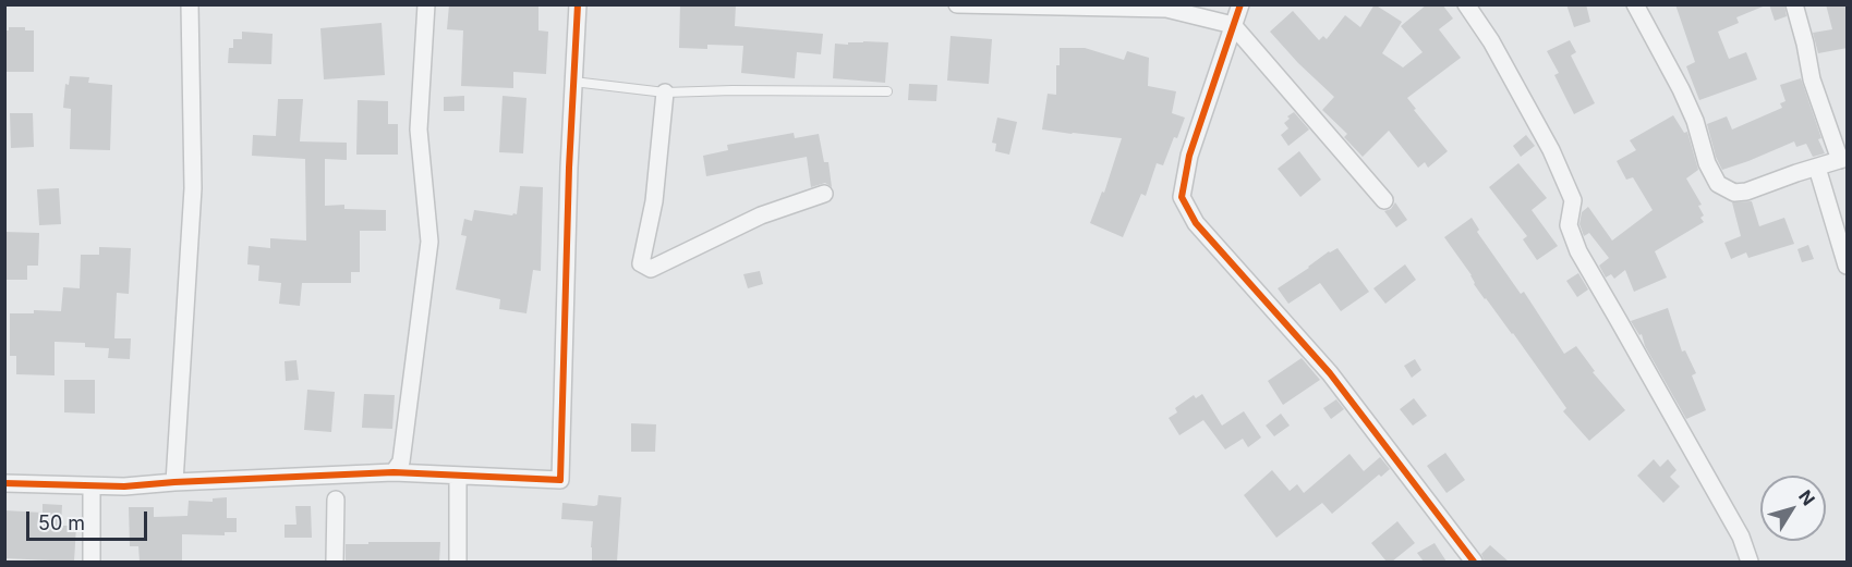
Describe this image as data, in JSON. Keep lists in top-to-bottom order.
{
  "scale_bar": "50 m",
  "north": "top right"
}
